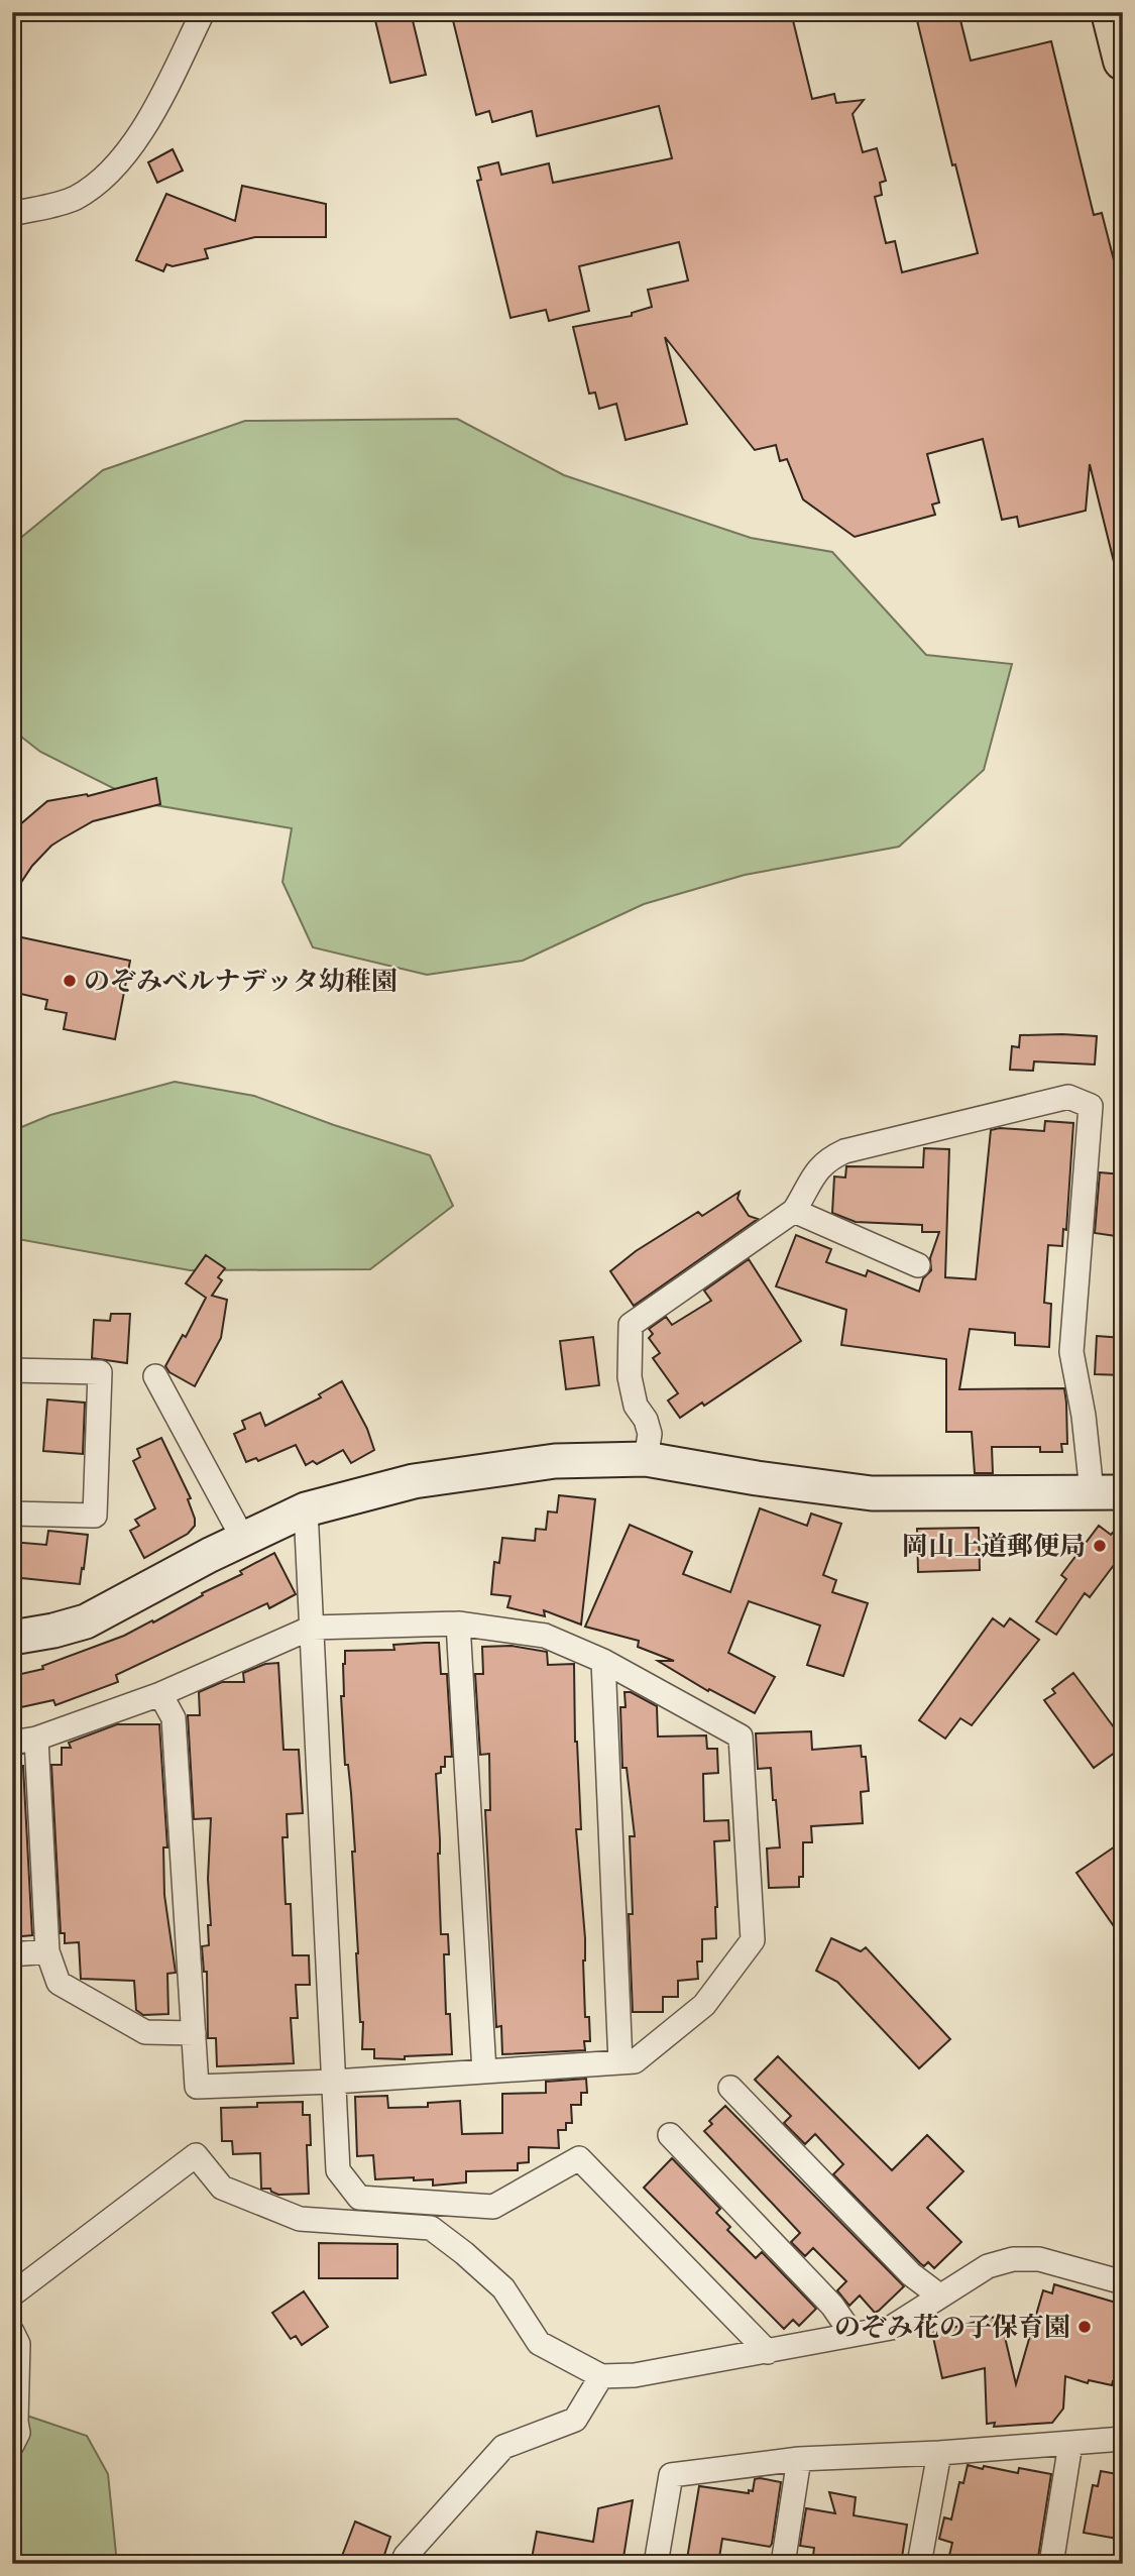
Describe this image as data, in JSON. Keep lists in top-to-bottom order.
{
  "places": ["のぞみベルナデッタ幼稚園", "岡山上道郵便局", "のぞみ花の子保育園"]
}
